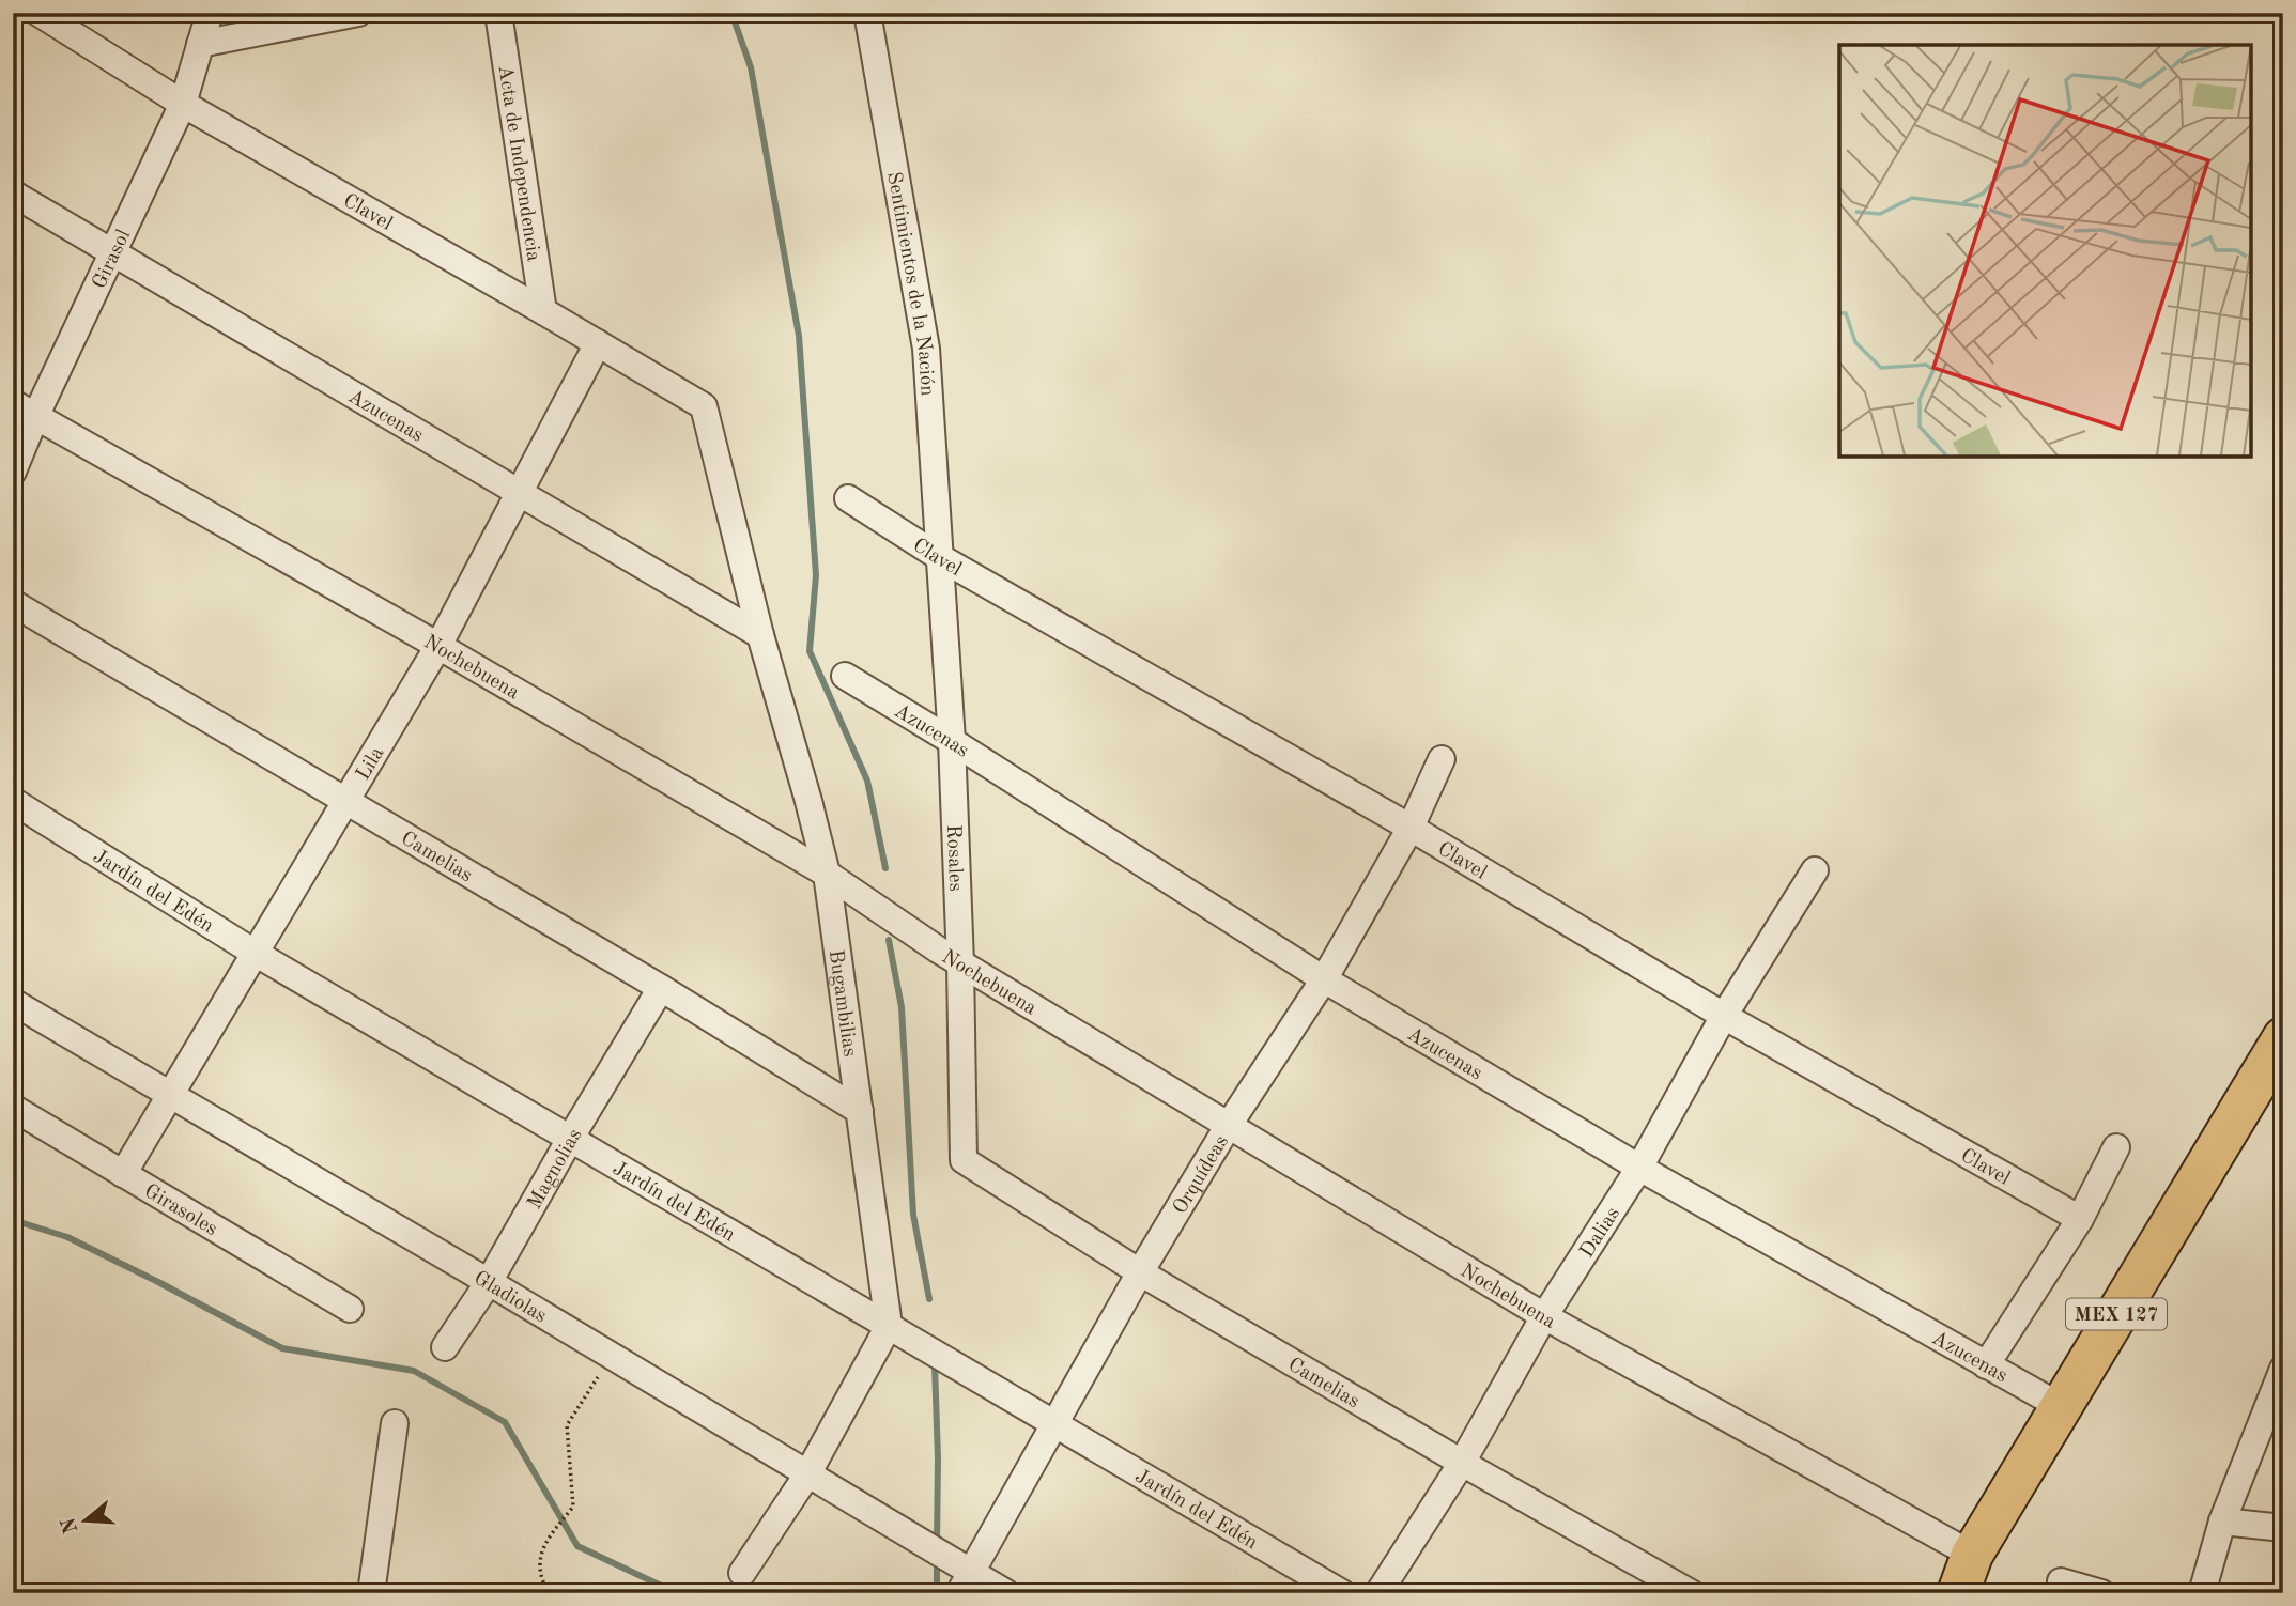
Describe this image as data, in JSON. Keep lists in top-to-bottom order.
{
  "streets": {
    "main road": ["MEX 127"],
    "street": [
      "Acta de Independencia",
      "Clavel",
      "Girasol",
      "Sentimientos de la Nación",
      "Azucenas",
      "Nochebuena",
      "Lila",
      "Camelias",
      "Rosales",
      "Jardín del Edén",
      "Bugambilias",
      "Magnolias",
      "Orquídeas",
      "Girasoles",
      "Dalias",
      "Gladiolas"
    ]
  },
  "crossings": [
    ["Acta de Independencia", "Clavel"],
    ["Clavel", "Girasol"],
    ["Clavel", "Sentimientos de la Nación"],
    ["Clavel", "Lila"],
    ["Clavel", "Rosales"],
    ["Clavel", "Bugambilias"],
    ["Clavel", "Orquídeas"],
    ["Clavel", "Dalias"],
    ["Girasol", "Azucenas"],
    ["Girasol", "Nochebuena"],
    ["Sentimientos de la Nación", "Rosales"],
    ["Azucenas", "Lila"],
    ["Azucenas", "Rosales"],
    ["Azucenas", "Bugambilias"],
    ["Azucenas", "Orquídeas"],
    ["Azucenas", "Dalias"],
    ["Azucenas", "MEX 127"],
    ["Nochebuena", "Lila"],
    ["Nochebuena", "Rosales"],
    ["Nochebuena", "Bugambilias"],
    ["Nochebuena", "Orquídeas"],
    ["Nochebuena", "Dalias"],
    ["Nochebuena", "MEX 127"],
    ["Lila", "Camelias"],
    ["Lila", "Jardín del Edén"],
    ["Lila", "Girasoles"],
    ["Lila", "Gladiolas"],
    ["Camelias", "Rosales"],
    ["Camelias", "Bugambilias"],
    ["Camelias", "Magnolias"],
    ["Camelias", "Orquídeas"],
    ["Camelias", "Dalias"],
    ["Jardín del Edén", "Bugambilias"],
    ["Jardín del Edén", "Magnolias"],
    ["Jardín del Edén", "Orquídeas"],
    ["Magnolias", "Gladiolas"],
    ["Orquídeas", "Gladiolas"]
  ],
  "north": "left"
}
